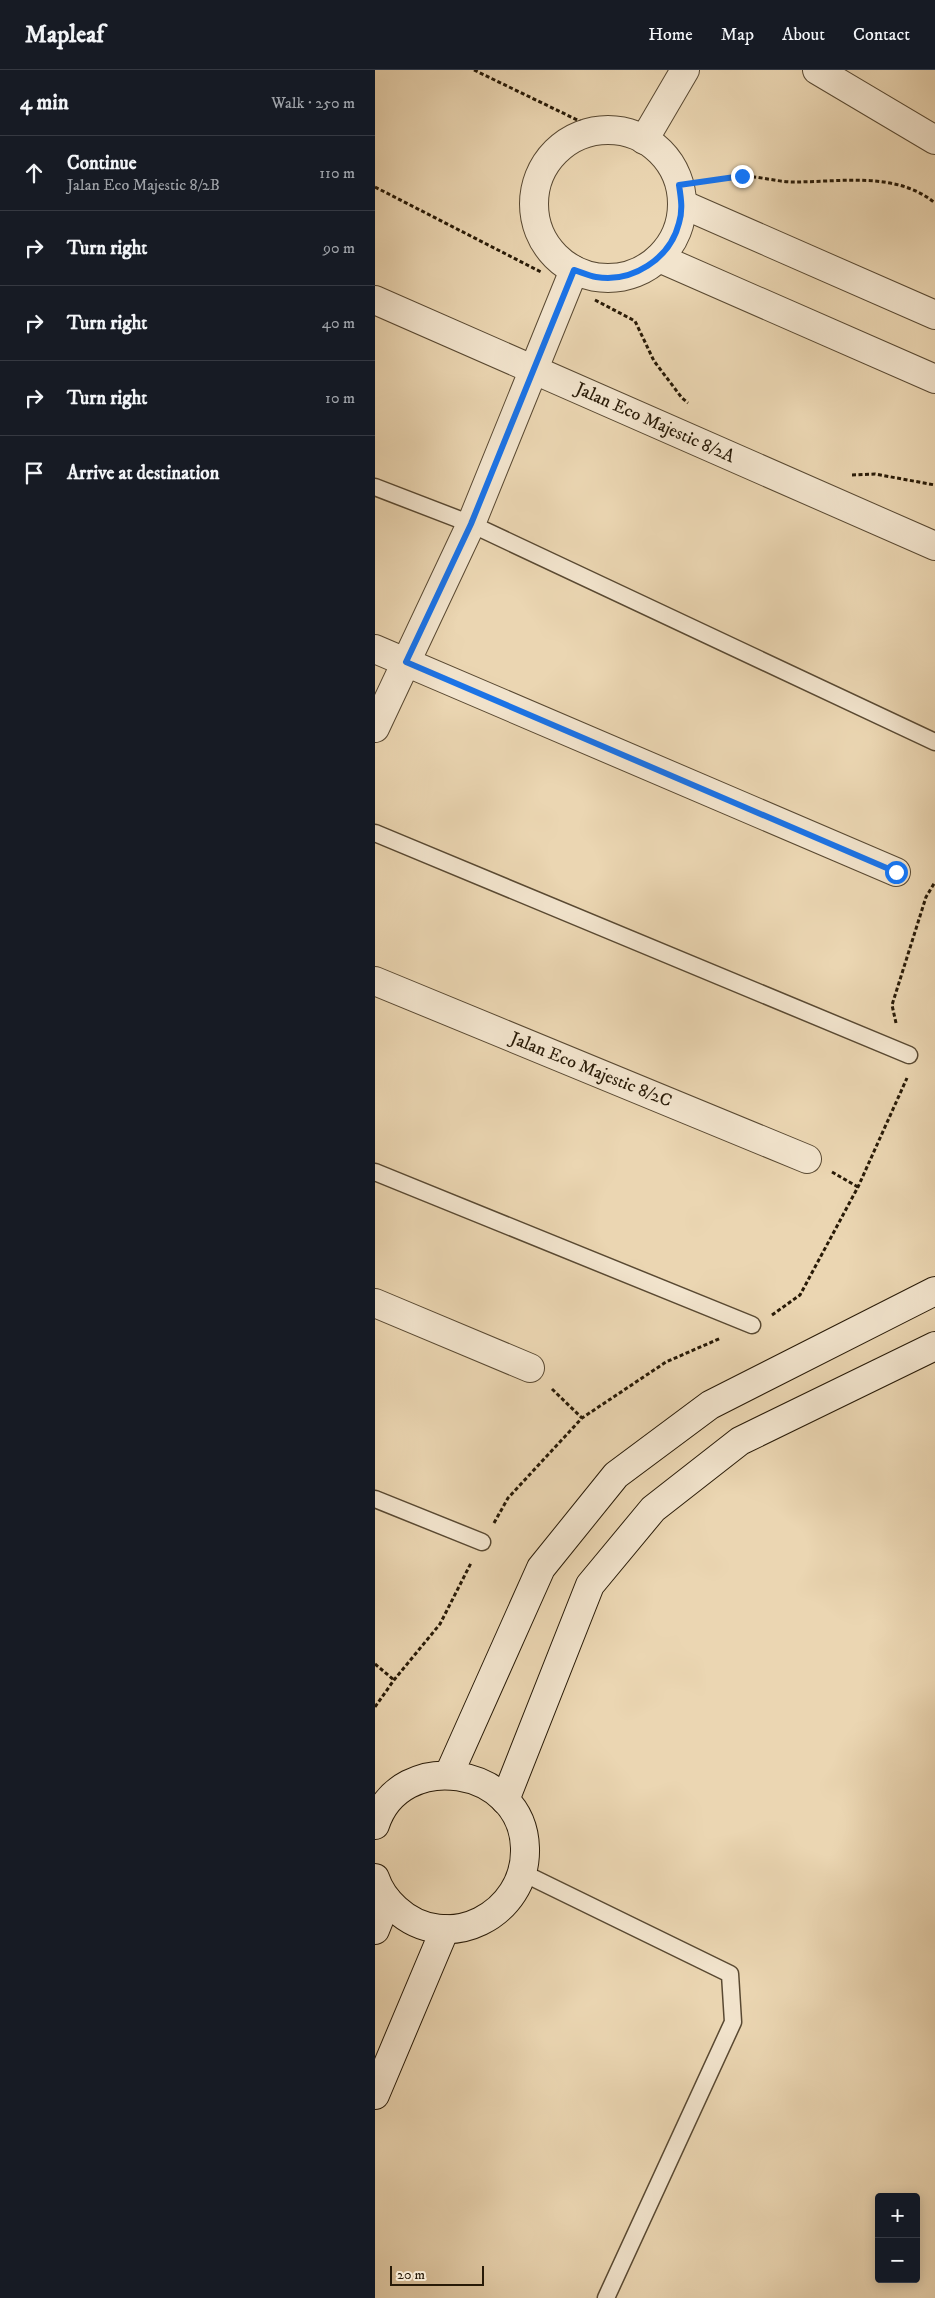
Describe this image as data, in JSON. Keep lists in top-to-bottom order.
{
  "streets": {
    "street": ["Jalan Eco Majestic 8/2A", "Jalan Eco Majestic 8/2C"]
  },
  "scale_bar": "20 m",
  "page": {
    "header": "Mapleaf",
    "nav": [
      "Home",
      "Map",
      "About",
      "Contact"
    ],
    "heading": ["4 min", "Walk · 250 m"],
    "list": [
      ["Continue", "Jalan Eco Majestic 8/2B", "110 m"],
      ["Turn right", "90 m"],
      ["Turn right", "40 m"],
      ["Turn right", "10 m"],
      "Arrive at destination"
    ],
    "map_buttons": ["+", "−"],
    "scale": "20 m"
  }
}
